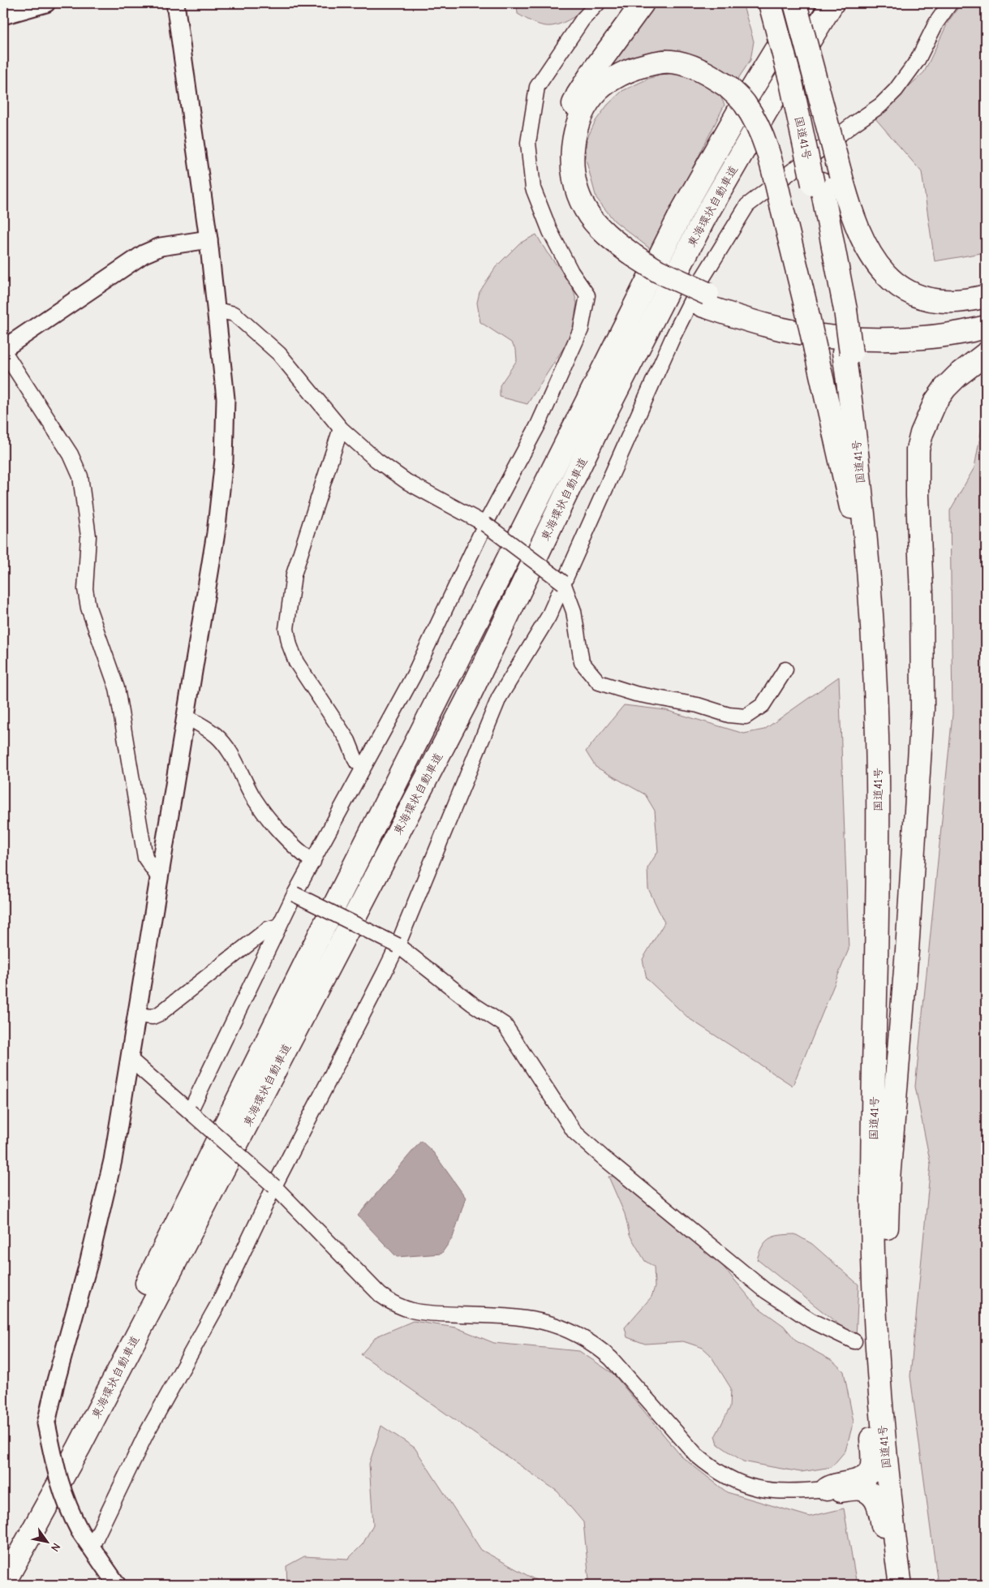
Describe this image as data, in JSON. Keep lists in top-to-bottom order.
{
  "streets": {
    "highway": ["国道41号", "東海環状自動車道"]
  },
  "north": "bottom right"
}
